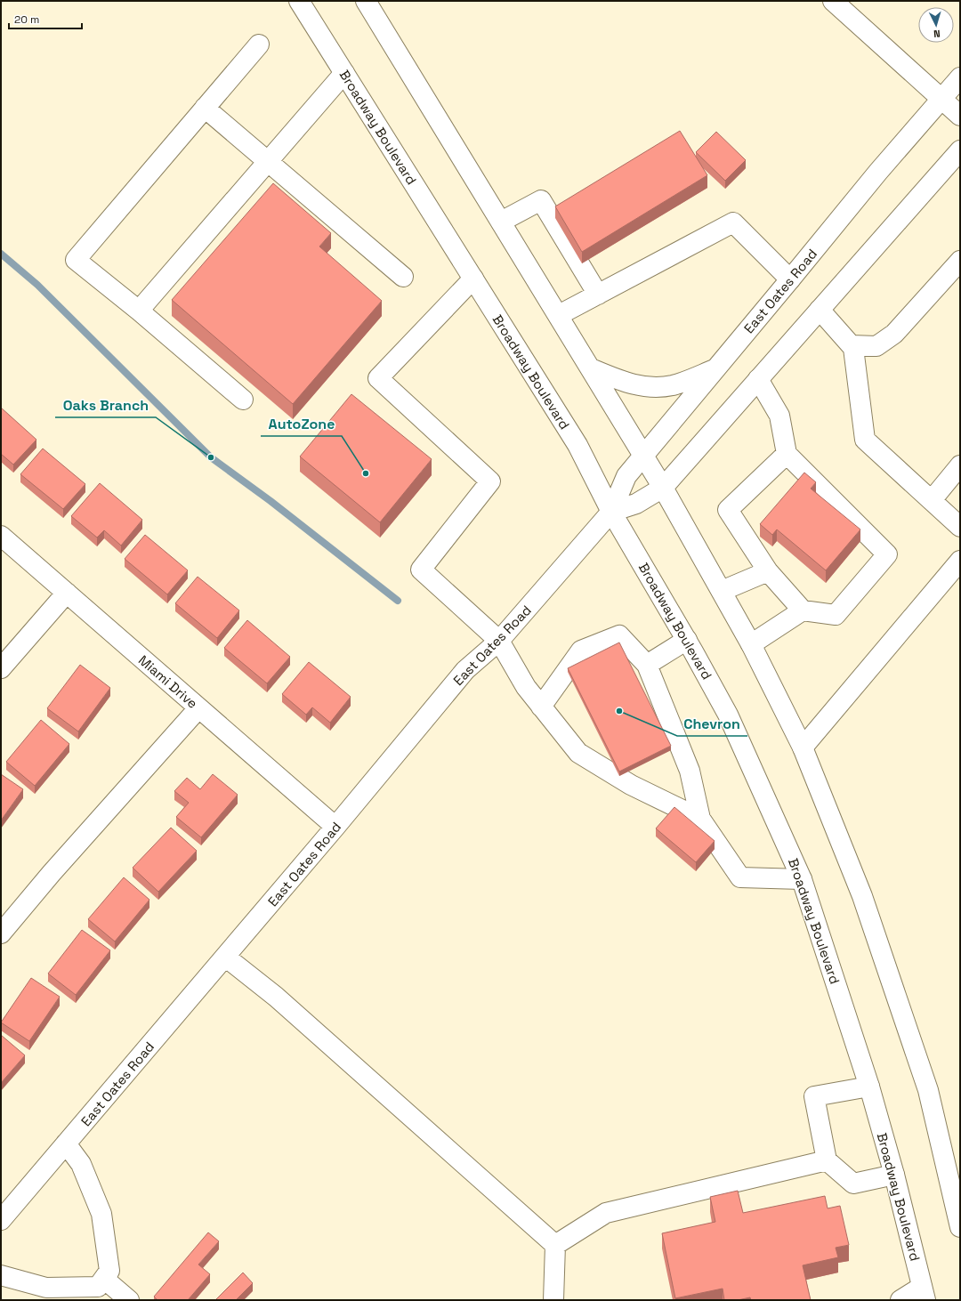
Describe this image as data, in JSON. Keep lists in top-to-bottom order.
{
  "streets": {
    "main road": ["Broadway Boulevard", "East Oates Road", "Miami Drive"]
  },
  "crossings": [
    ["Broadway Boulevard", "East Oates Road"],
    ["East Oates Road", "Miami Drive"]
  ],
  "places": ["Oaks Branch", "AutoZone", "Chevron"],
  "scale_bar": "20 m",
  "north": "bottom"
}
